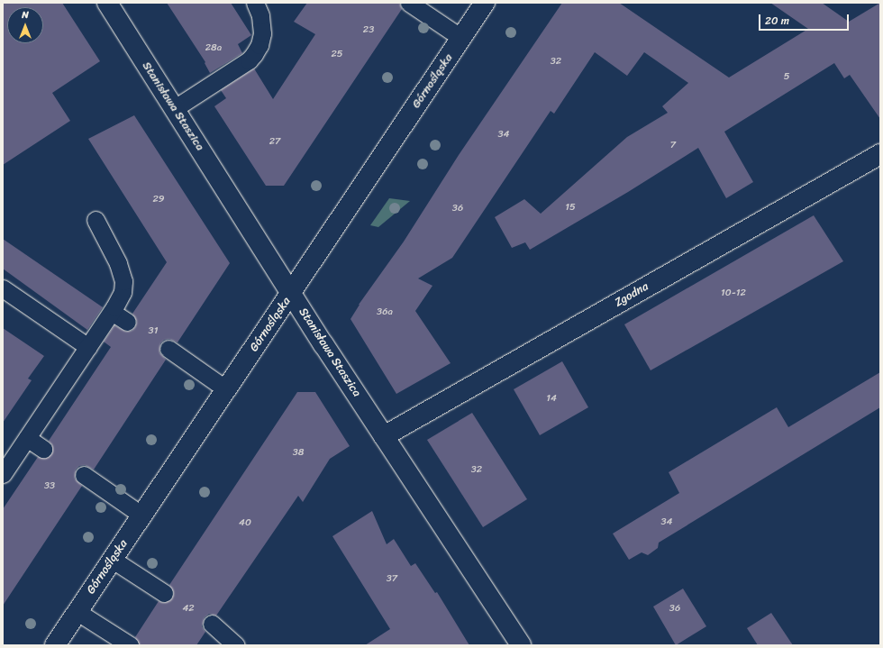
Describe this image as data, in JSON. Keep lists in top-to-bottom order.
{
  "streets": {
    "street": ["Górnośląska", "Stanisława Staszica", "Zgodna"]
  },
  "crossings": [
    ["Górnośląska", "Stanisława Staszica"],
    ["Stanisława Staszica", "Zgodna"]
  ],
  "house_numbers": [
    "23",
    "28a",
    "25",
    "32",
    "5",
    "34",
    "27",
    "7",
    "29",
    "15",
    "36",
    "10-12",
    "36a",
    "31",
    "14",
    "38",
    "32",
    "33",
    "34",
    "40",
    "37",
    "42",
    "36"
  ],
  "scale_bar": "20 m",
  "north": "top"
}
